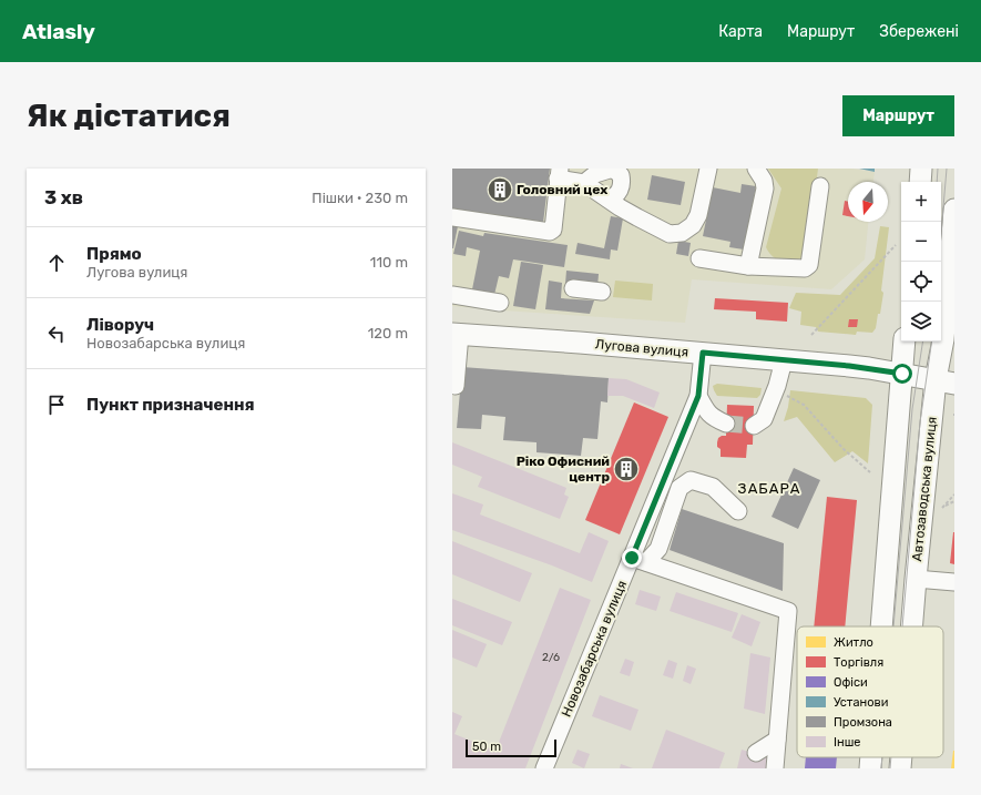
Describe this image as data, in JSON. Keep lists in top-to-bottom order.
{
  "streets": {
    "main road": ["Лугова вулиця", "Автозаводська вулиця"],
    "street": ["Новозабарська вулиця"]
  },
  "crossings": [
    ["Лугова вулиця", "Автозаводська вулиця"],
    ["Лугова вулиця", "Новозабарська вулиця"]
  ],
  "districts": ["ЗАБАРА"],
  "places": {
    "building": ["Головний цех", "Ріко Офисний центр"]
  },
  "house_numbers": ["2/6"],
  "legend": [
    "Житло",
    "Торгівля",
    "Офіси",
    "Установи",
    "Промзона",
    "Інше"
  ],
  "scale_bar": "50 m",
  "north": "bottom",
  "page": {
    "header": "Atlasly",
    "nav": ["Карта", "Маршрут", "Збережені"],
    "buttons": "Маршрут",
    "title": "Як дістатися",
    "heading": ["3 хв", "Пішки · 230 m"],
    "map_buttons": ["+", "−"],
    "list": [
      ["Прямо", "Лугова вулиця", "110 m"],
      ["Ліворуч", "Новозабарська вулиця", "120 m"],
      "Пункт призначення"
    ],
    "scale": "50 m"
  }
}
